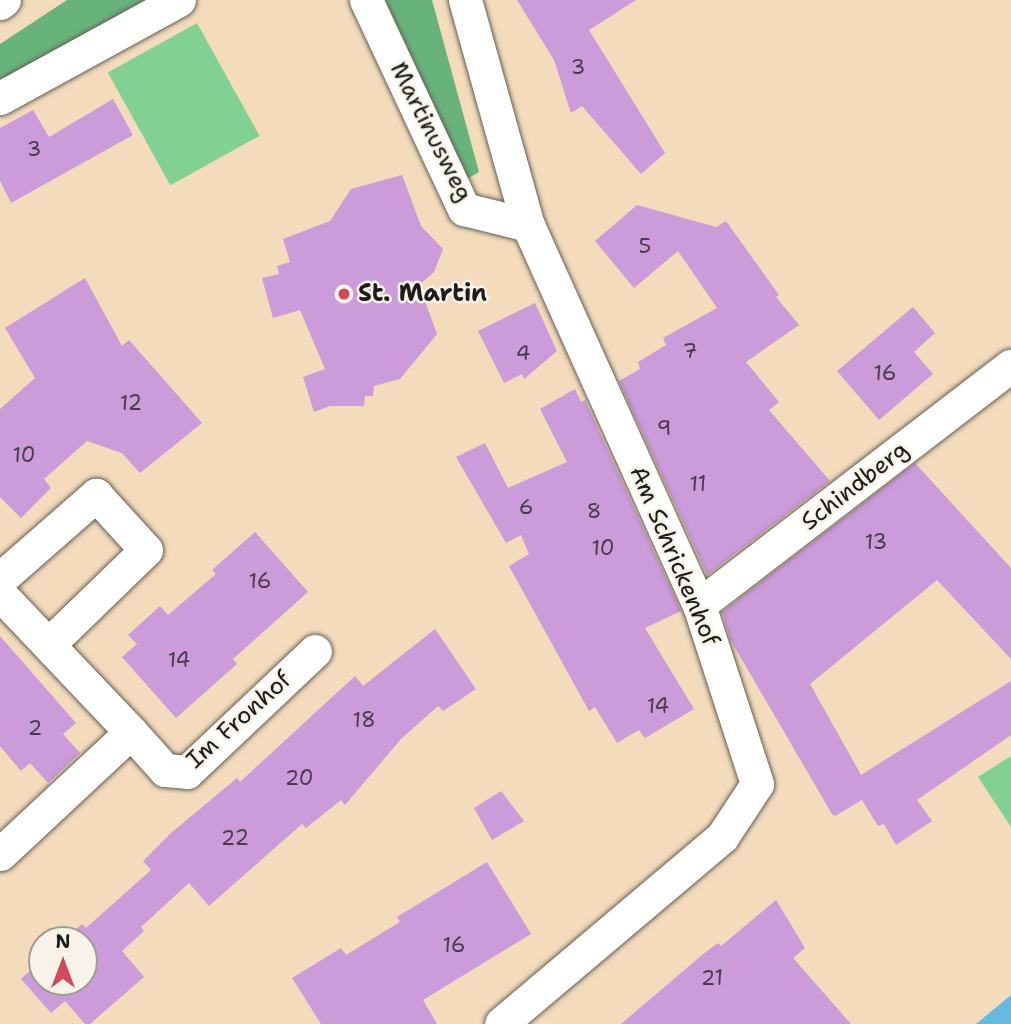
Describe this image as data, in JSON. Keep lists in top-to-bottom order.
{
  "streets": {
    "street": [
      "Martinusweg",
      "Schindberg",
      "Am Schrickenhof",
      "Im Fronhof"
    ]
  },
  "crossings": [
    ["Martinusweg", "Am Schrickenhof"],
    ["Schindberg", "Am Schrickenhof"]
  ],
  "places": ["St. Martin"],
  "house_numbers": [
    "3",
    "3",
    "5",
    "7",
    "4",
    "16",
    "12",
    "9",
    "10",
    "11",
    "6",
    "8",
    "13",
    "10",
    "16",
    "14",
    "14",
    "18",
    "2",
    "20",
    "22",
    "16",
    "21"
  ],
  "north": "top"
}
